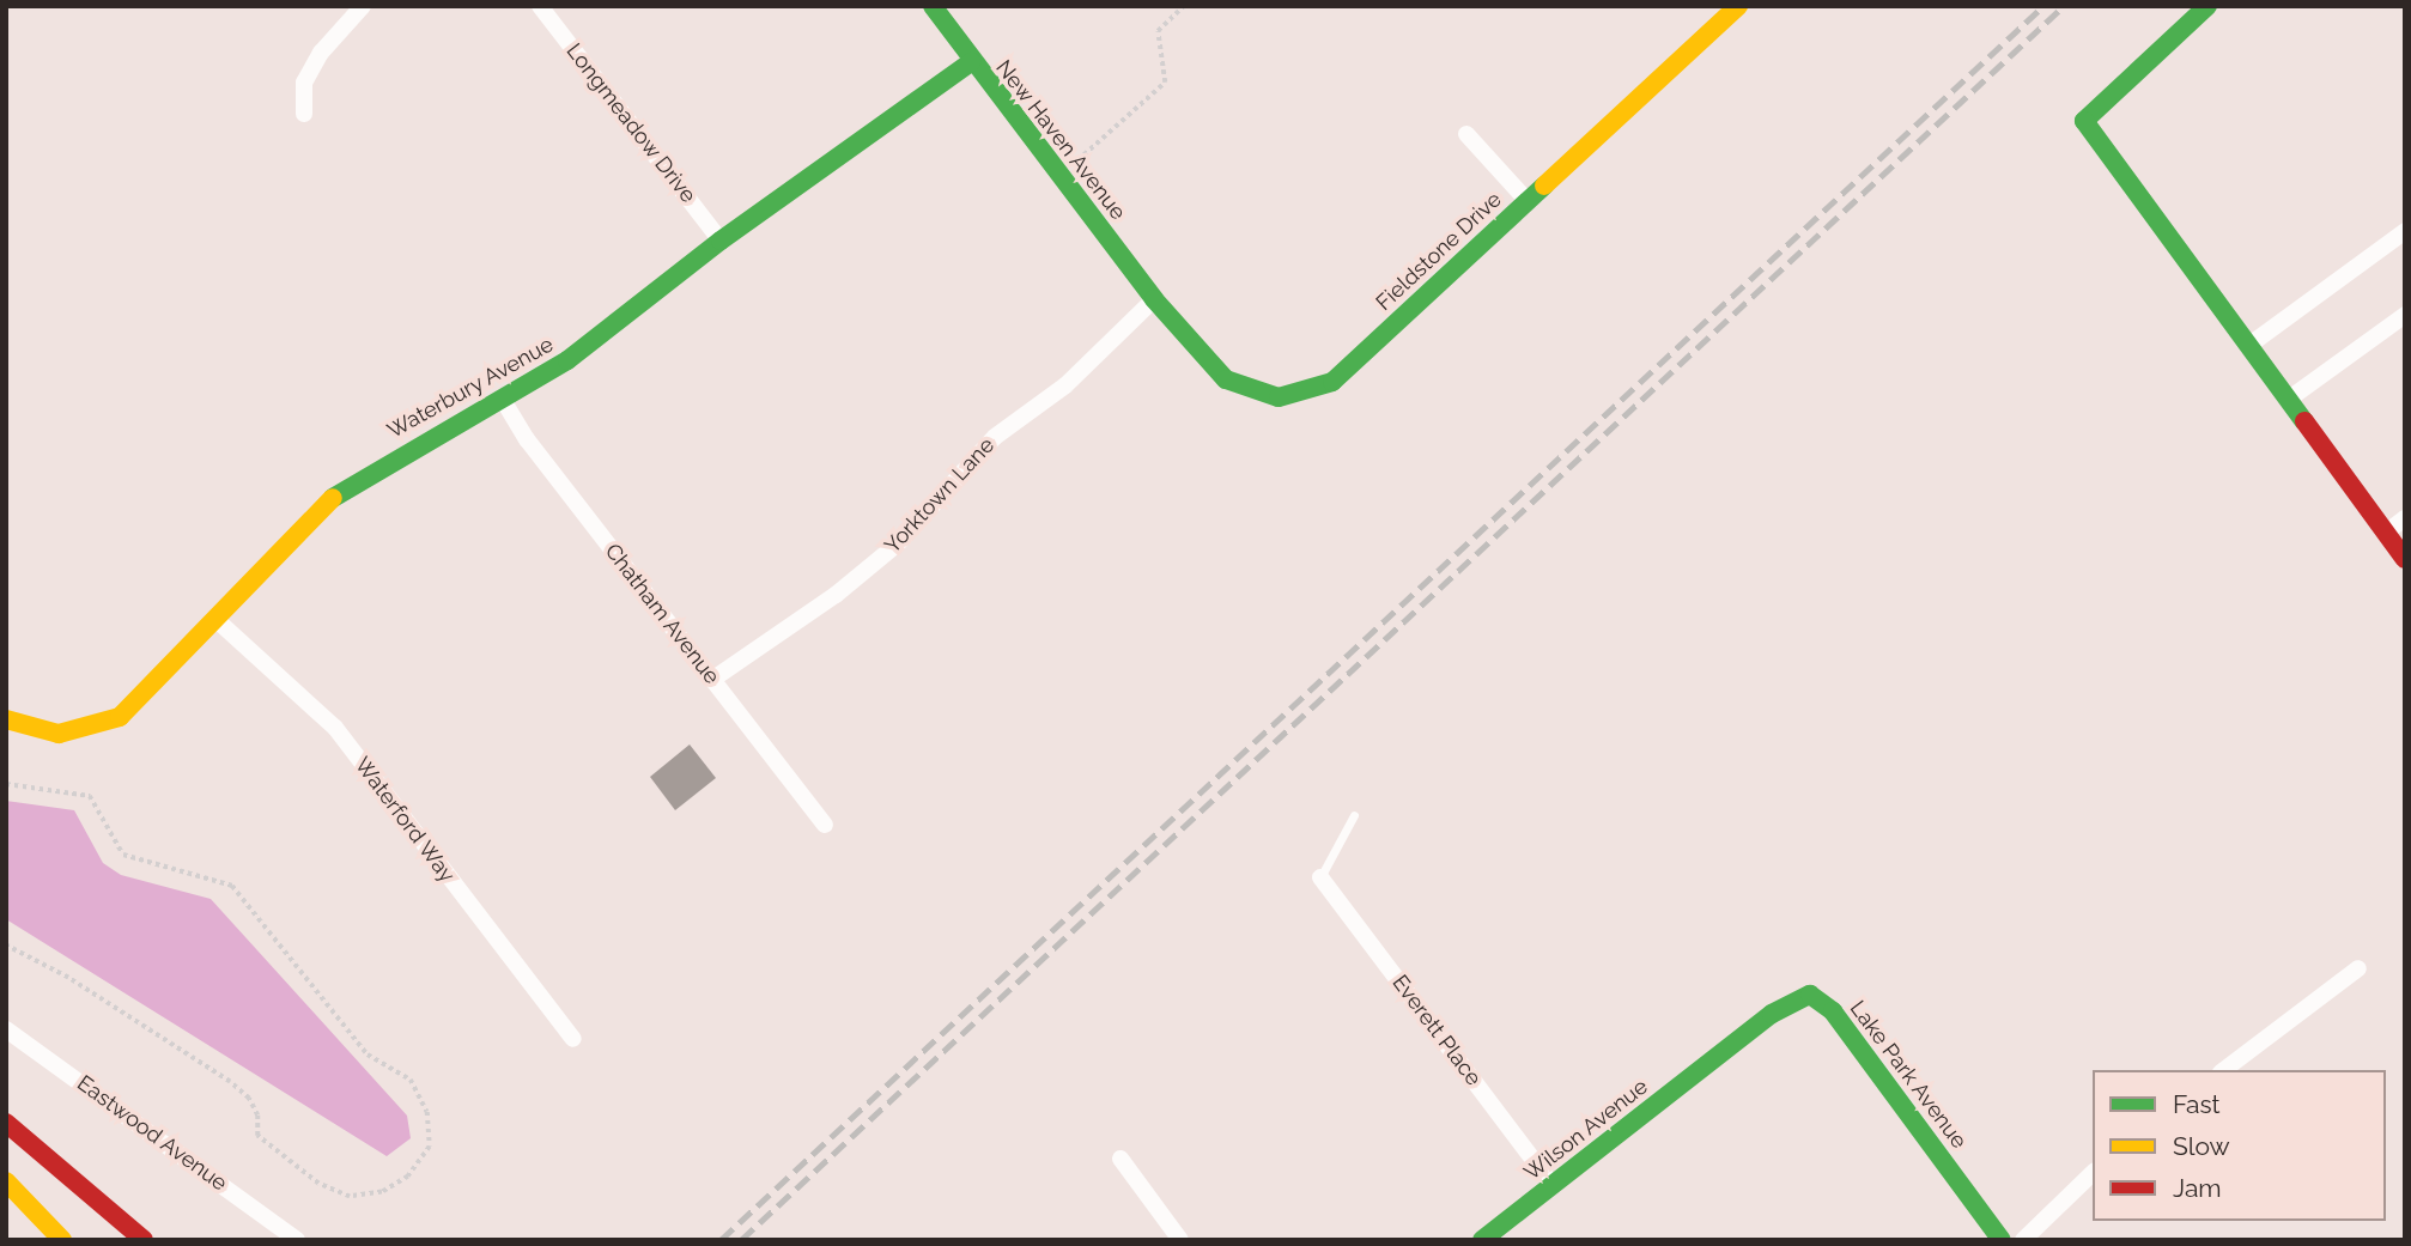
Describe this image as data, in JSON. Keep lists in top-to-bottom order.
{
  "streets": {
    "street": [
      "Longmeadow Drive",
      "New Haven Avenue",
      "Fieldstone Drive",
      "Waterbury Avenue",
      "Yorktown Lane",
      "Chatham Avenue",
      "Waterford Way",
      "Everett Place",
      "Lake Park Avenue",
      "Wilson Avenue",
      "Eastwood Avenue"
    ]
  },
  "crossings": [
    ["Longmeadow Drive", "Waterbury Avenue"],
    ["New Haven Avenue", "Fieldstone Drive"],
    ["New Haven Avenue", "Waterbury Avenue"],
    ["New Haven Avenue", "Yorktown Lane"],
    ["Fieldstone Drive", "Yorktown Lane"],
    ["Waterbury Avenue", "Chatham Avenue"],
    ["Waterbury Avenue", "Waterford Way"],
    ["Yorktown Lane", "Chatham Avenue"],
    ["Everett Place", "Wilson Avenue"],
    ["Lake Park Avenue", "Wilson Avenue"]
  ],
  "legend": ["Fast", "Slow", "Jam"]
}
